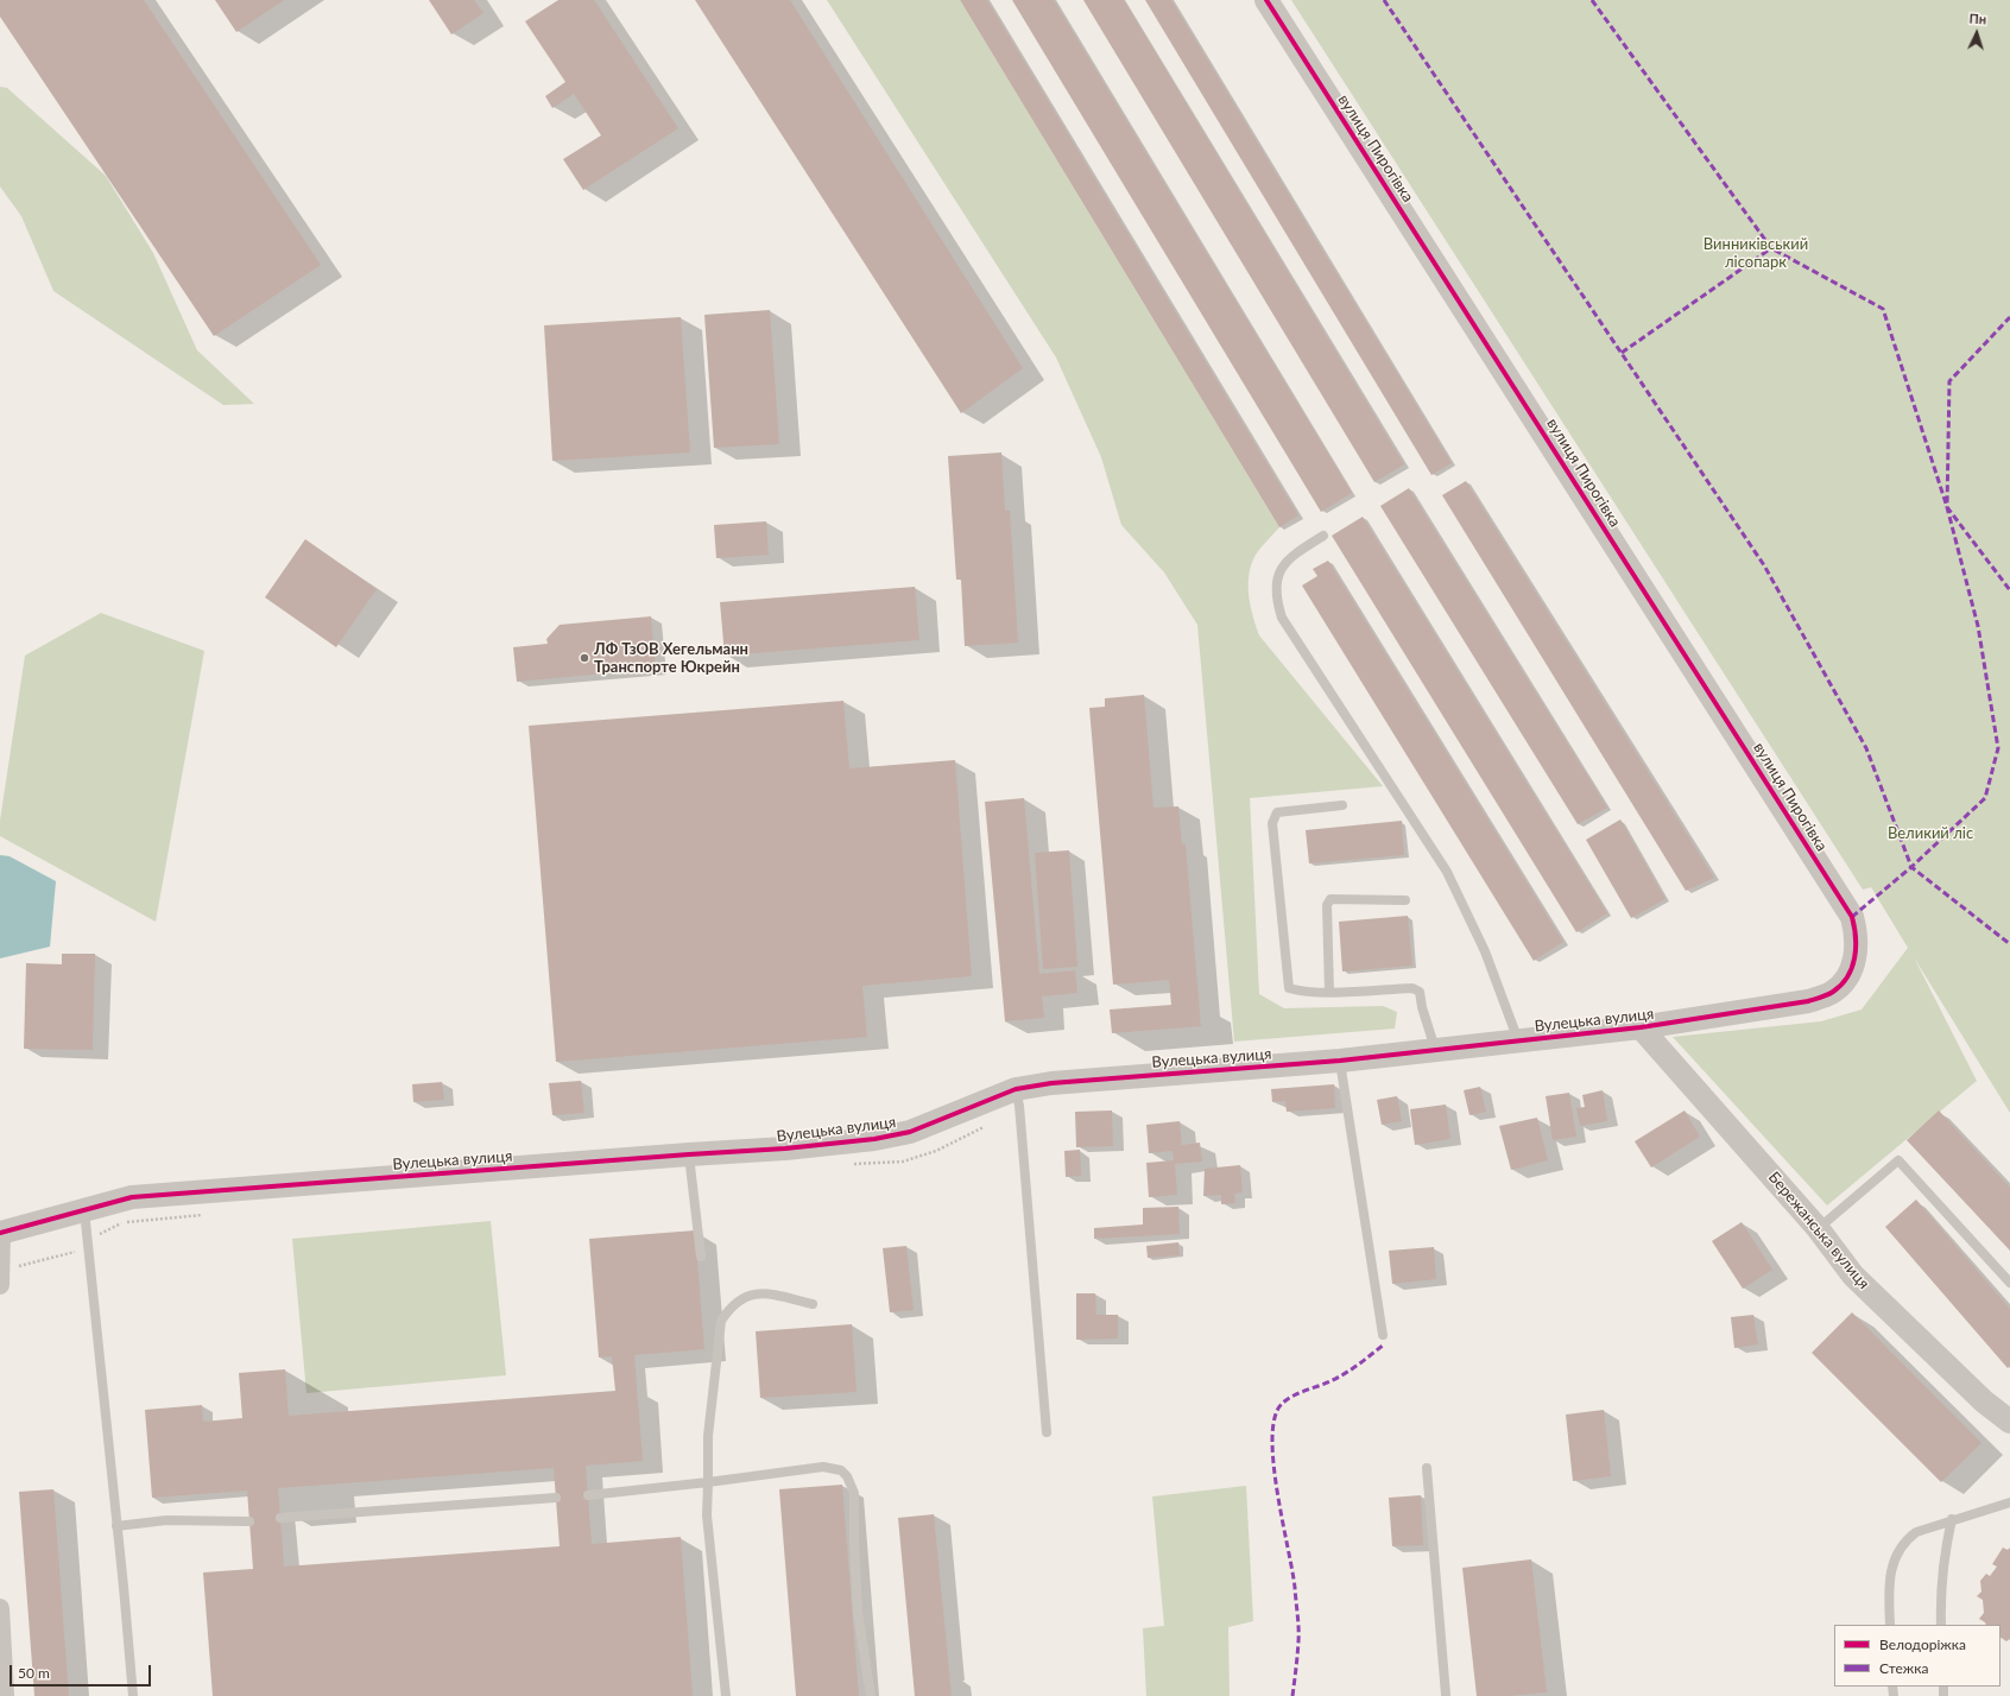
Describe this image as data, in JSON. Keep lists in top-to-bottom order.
{
  "streets": {
    "street": ["вулиця Пирогівка", "Вулецька вулиця", "Бережанська вулиця"]
  },
  "crossings": [
    ["вулиця Пирогівка", "Вулецька вулиця"],
    ["Вулецька вулиця", "Бережанська вулиця"]
  ],
  "parks": ["Винниківський лісопарк", "Великий ліс"],
  "places": ["ЛФ ТзОВ Хегельманн Транспорте Юкрейн"],
  "legend": ["Велодоріжка", "Стежка"],
  "scale_bar": "50 m",
  "north": "top"
}
